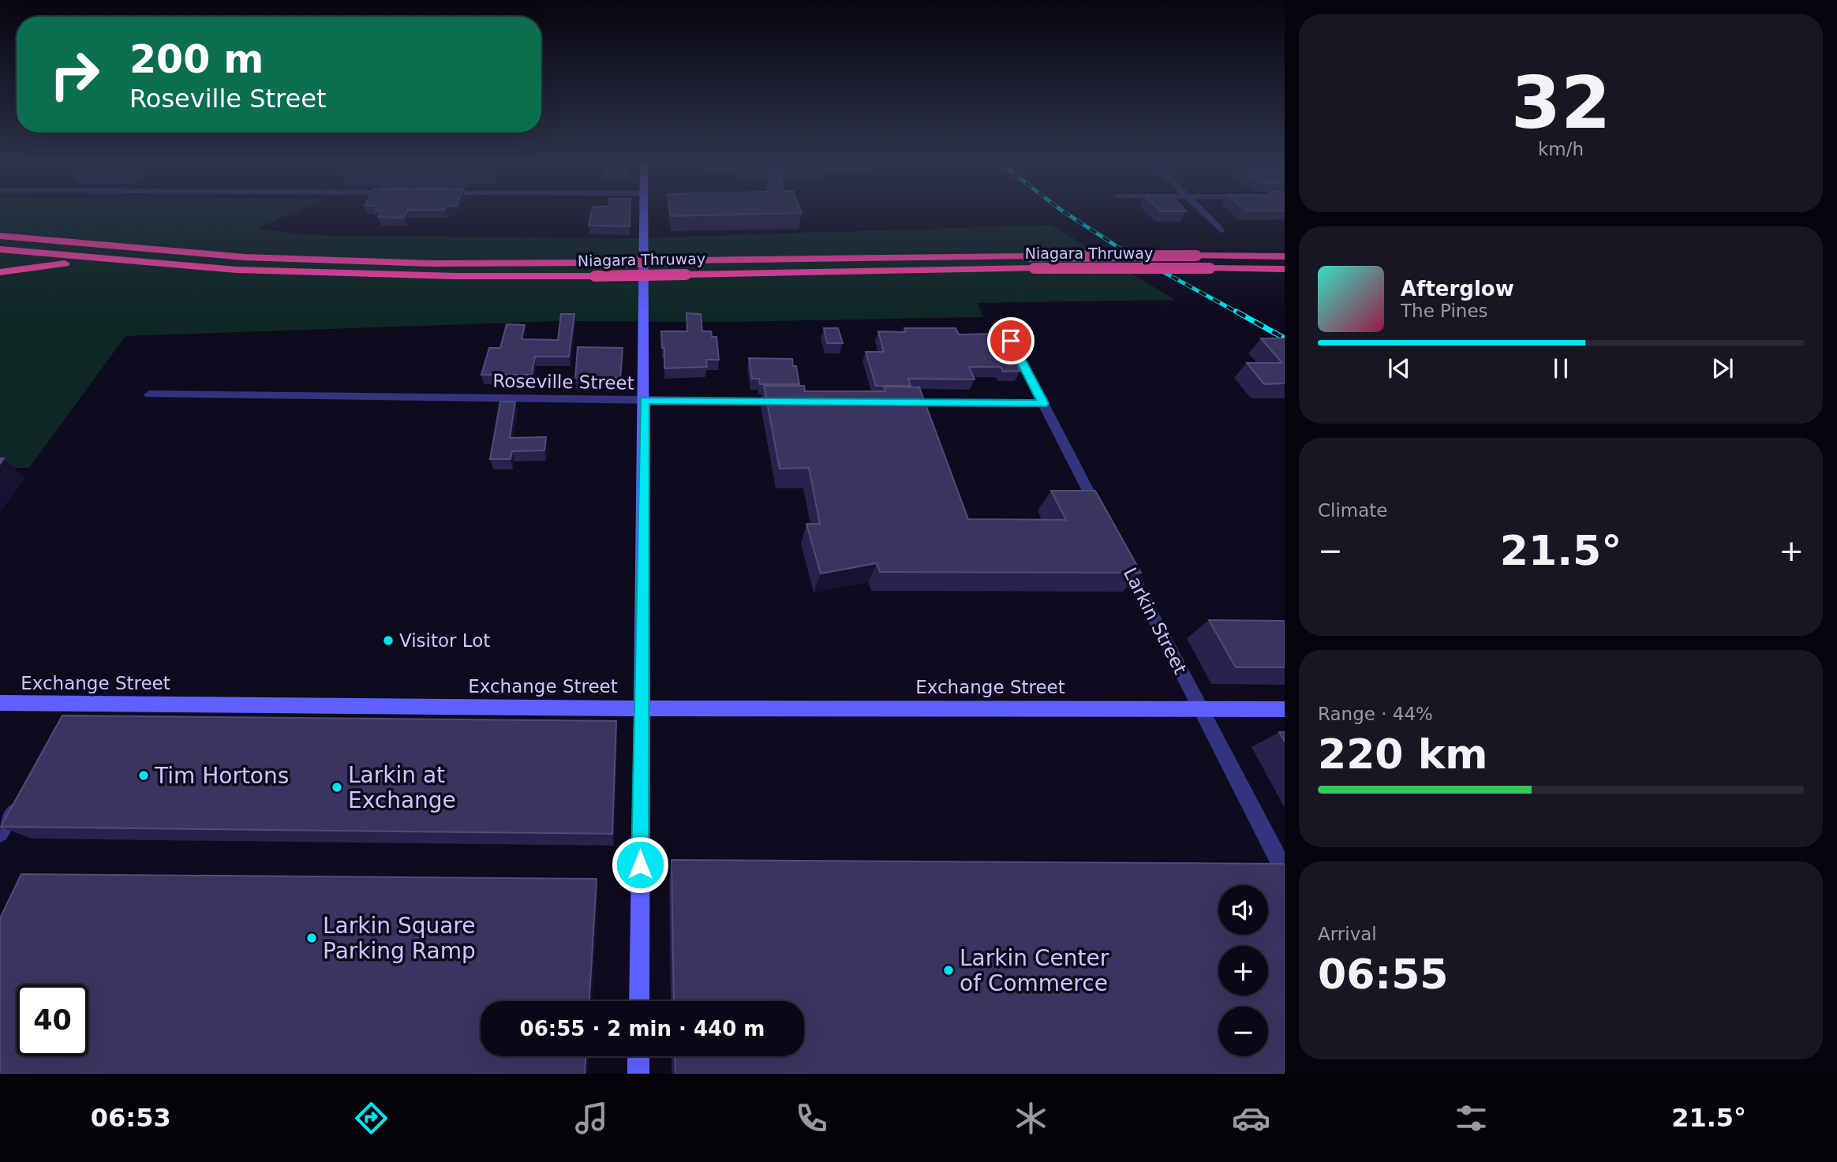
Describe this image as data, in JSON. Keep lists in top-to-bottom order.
{
  "streets": {
    "highway": ["Niagara Thruway"],
    "street": ["Roseville Street", "Larkin Street", "Exchange Street"]
  },
  "crossings": [
    ["Larkin Street", "Exchange Street"]
  ],
  "places": [
    "Visitor Lot",
    "Tim Hortons",
    "Larkin at Exchange",
    "Larkin Square Parking Ramp",
    "Larkin Center of Commerce"
  ],
  "page": {
    "tile": [
      ["32", "km/h"],
      "Climate",
      ["Range · 44%", "220 km"],
      ["Arrival", "06:55"]
    ],
    "turn": ["200 m", "Roseville Street"],
    "song": ["Afterglow", "The Pines"],
    "heat": ["−", "21.5°", "+"],
    "map_buttons": ["+", "−"],
    "limit": "40",
    "trip": "06:55 · 2 min · 440 m",
    "tabs": ["06:53", "21.5°"]
  }
}
